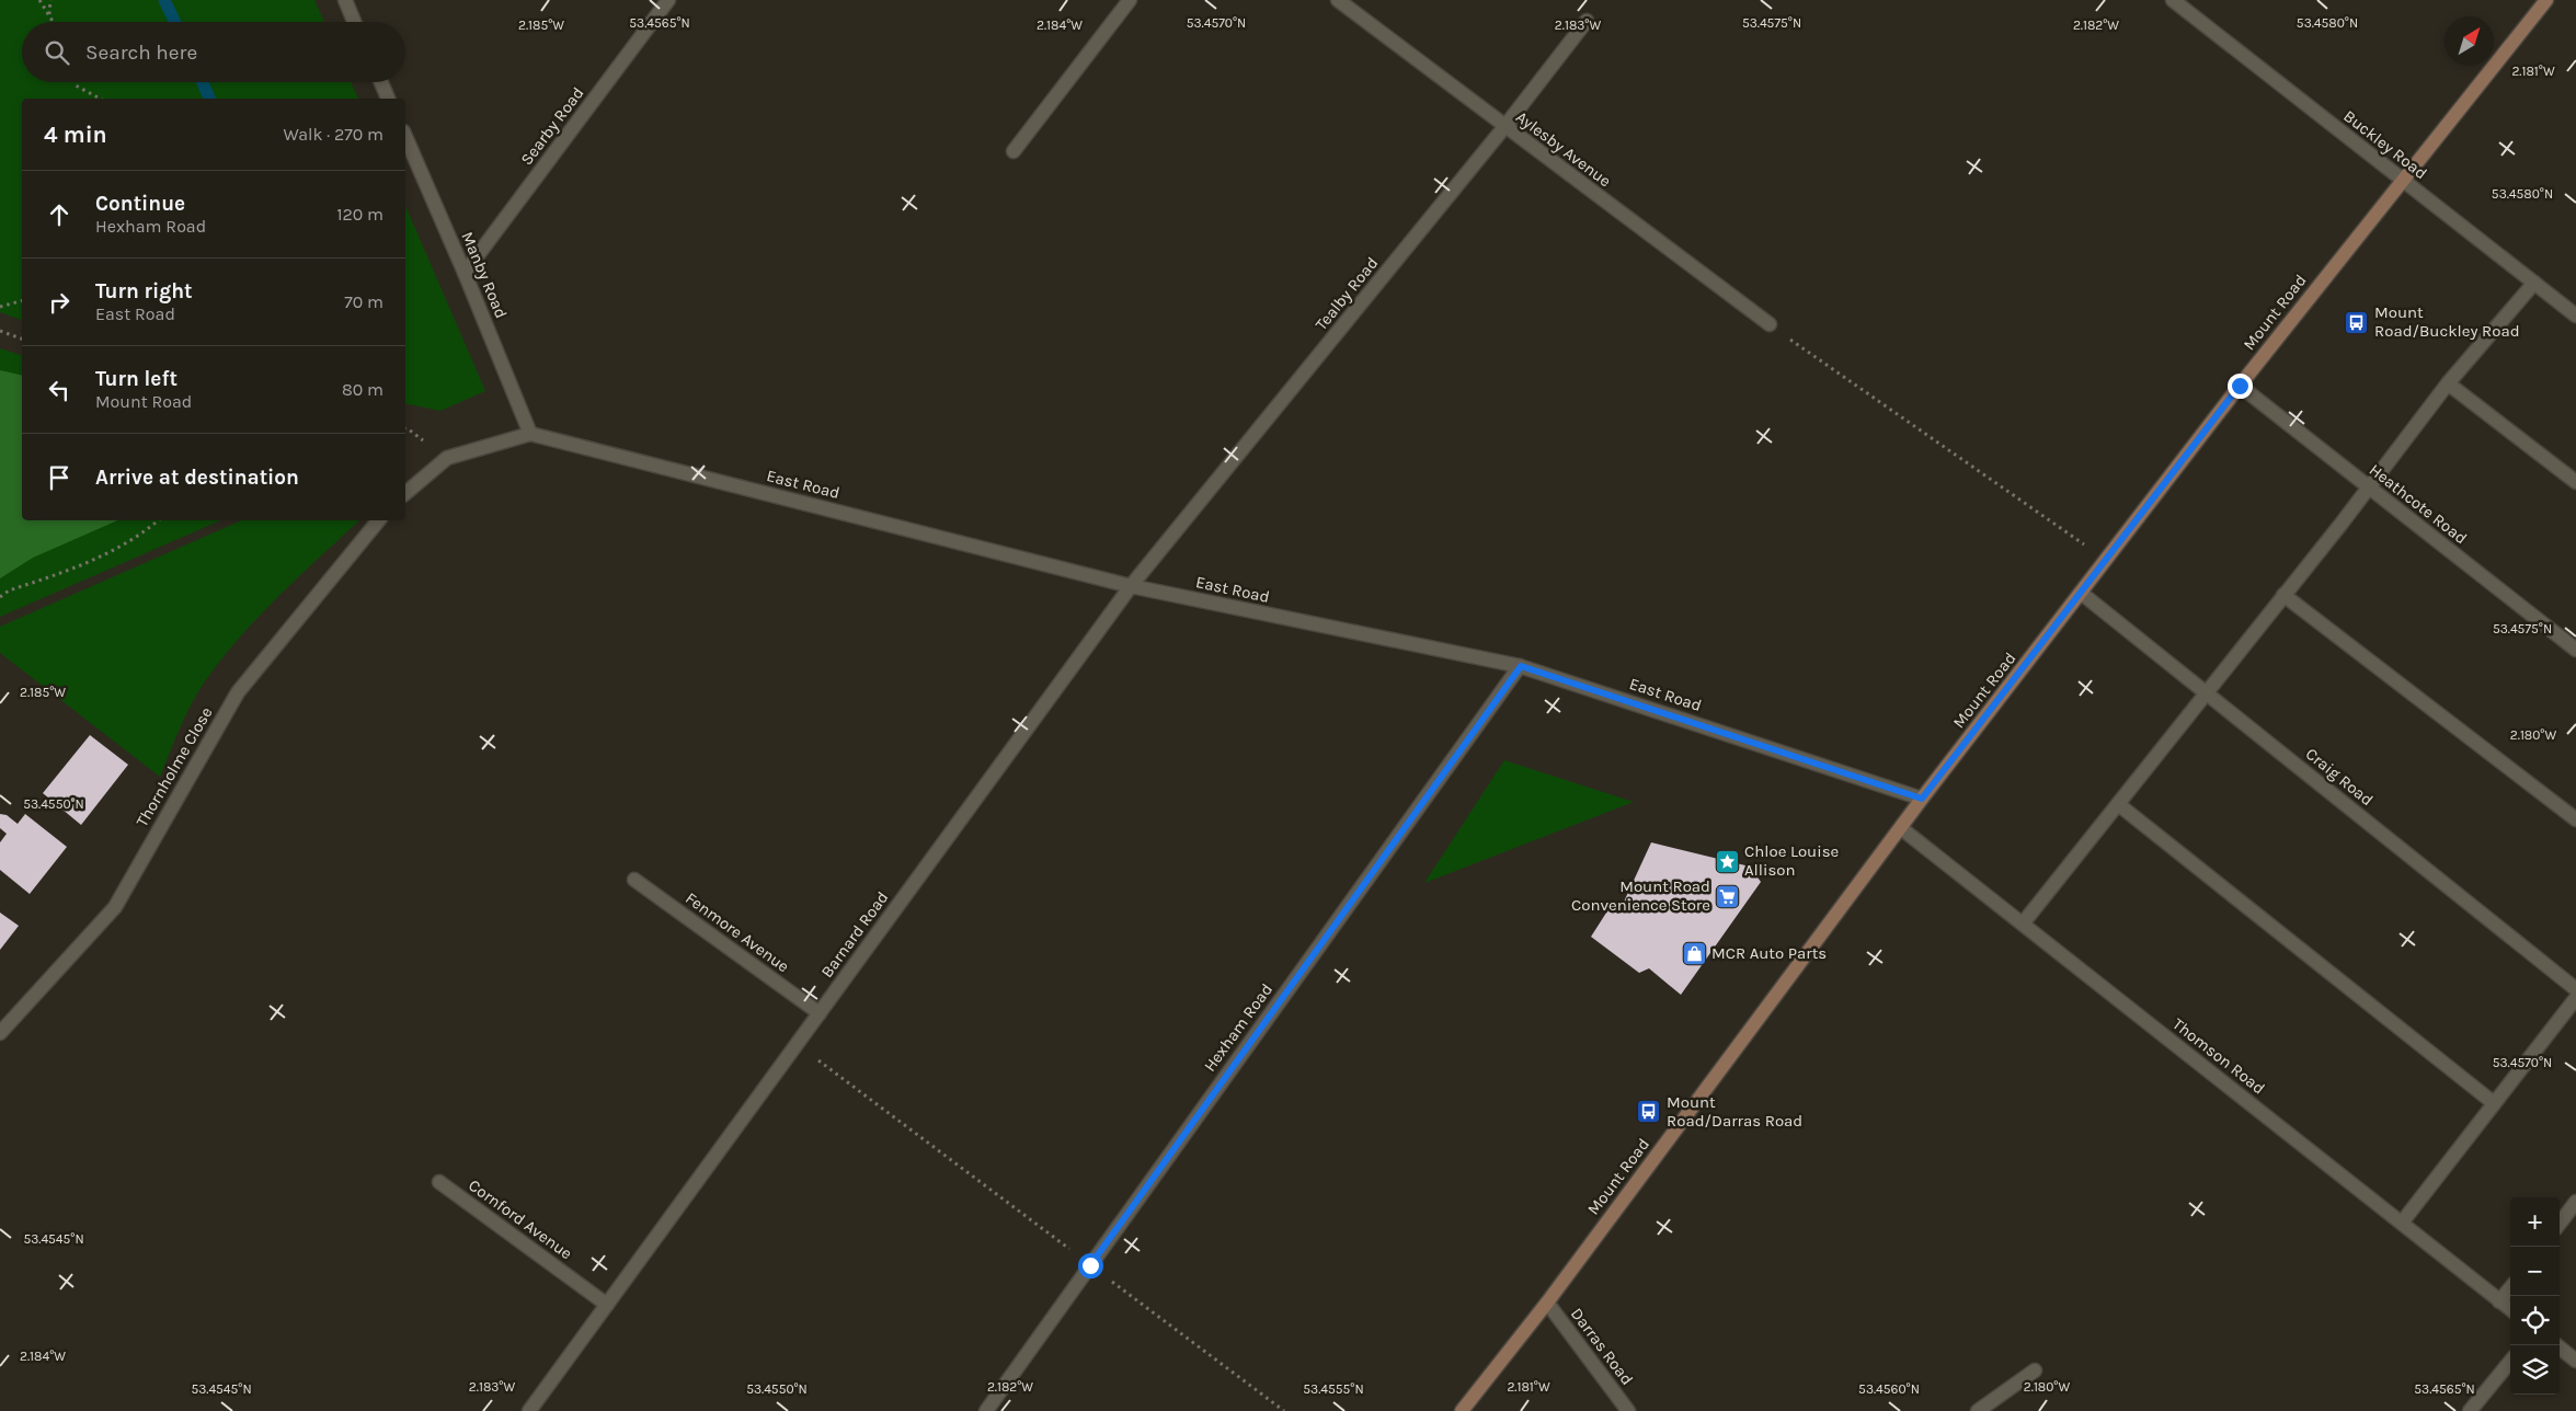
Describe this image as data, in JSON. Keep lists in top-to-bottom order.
{
  "streets": {
    "main road": ["Mount Road"],
    "street": [
      "Searby Road",
      "Buckley Road",
      "Aylesby Avenue",
      "Manby Road",
      "Tealby Road",
      "East Road",
      "Heathcote Road",
      "Thornholme Close",
      "Craig Road",
      "Fenmore Avenue",
      "Barnard Road",
      "Hexham Road",
      "Thomson Road",
      "Cornford Avenue",
      "Darras Road"
    ]
  },
  "crossings": [
    ["Searby Road", "Manby Road"],
    ["Buckley Road", "Mount Road"],
    ["Aylesby Avenue", "Tealby Road"],
    ["Manby Road", "East Road"],
    ["Tealby Road", "East Road"],
    ["Tealby Road", "Barnard Road"],
    ["Mount Road", "East Road"],
    ["Mount Road", "Heathcote Road"],
    ["Mount Road", "Craig Road"],
    ["Mount Road", "Thomson Road"],
    ["Mount Road", "Darras Road"],
    ["East Road", "Barnard Road"],
    ["East Road", "Hexham Road"],
    ["Fenmore Avenue", "Barnard Road"],
    ["Barnard Road", "Cornford Avenue"]
  ],
  "places": {
    "bus stop": ["Mount Road/Buckley Road", "Mount Road/Darras Road"],
    "place": ["Chloe Louise Allison"],
    "supermarket": ["Mount Road Convenience Store"],
    "shop": ["MCR Auto Parts"]
  },
  "north": "top right",
  "page": {
    "search": "Search here",
    "heading": ["4 min", "Walk · 270 m"],
    "list": [
      ["Continue", "Hexham Road", "120 m"],
      ["Turn right", "East Road", "70 m"],
      ["Turn left", "Mount Road", "80 m"],
      "Arrive at destination"
    ],
    "map_buttons": ["+", "−"]
  },
  "coordinates": [
    "53.4565°N",
    "53.4570°N",
    "53.4575°N",
    "53.4580°N",
    "2.185°W",
    "2.183°W",
    "2.182°W",
    "2.184°W",
    "2.181°W",
    "2.180°W",
    "53.4550°N",
    "53.4545°N",
    "53.4555°N",
    "53.4560°N"
  ]
}
